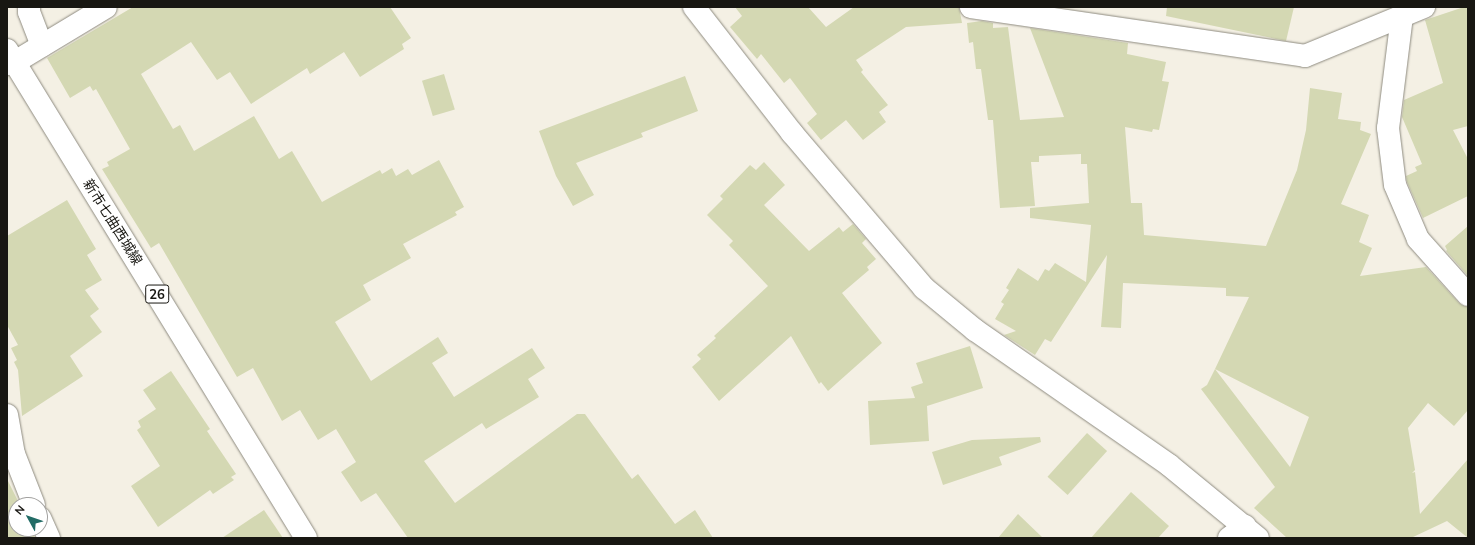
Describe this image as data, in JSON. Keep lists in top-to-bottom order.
{
  "streets": {
    "street": ["新市七曲西城線", "26"]
  },
  "north": "top left"
}
